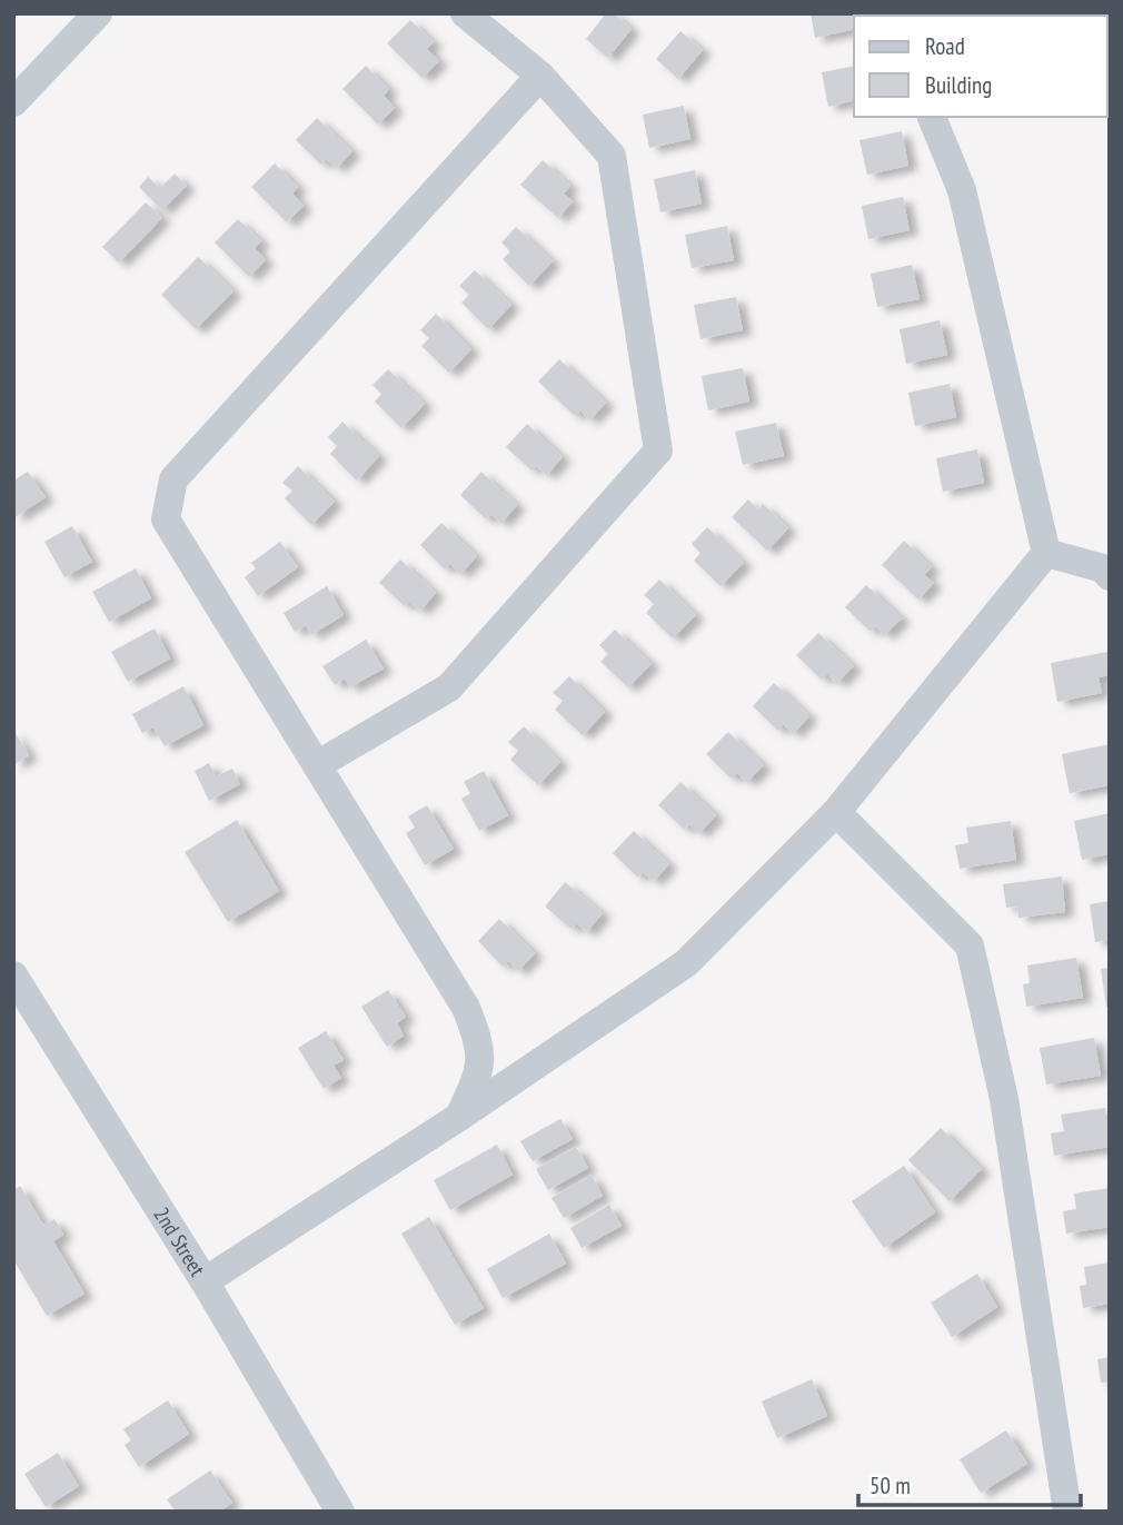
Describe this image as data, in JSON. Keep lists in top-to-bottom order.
{
  "streets": {
    "street": ["2nd Street"]
  },
  "legend": ["Road", "Building"],
  "scale_bar": "50 m"
}
